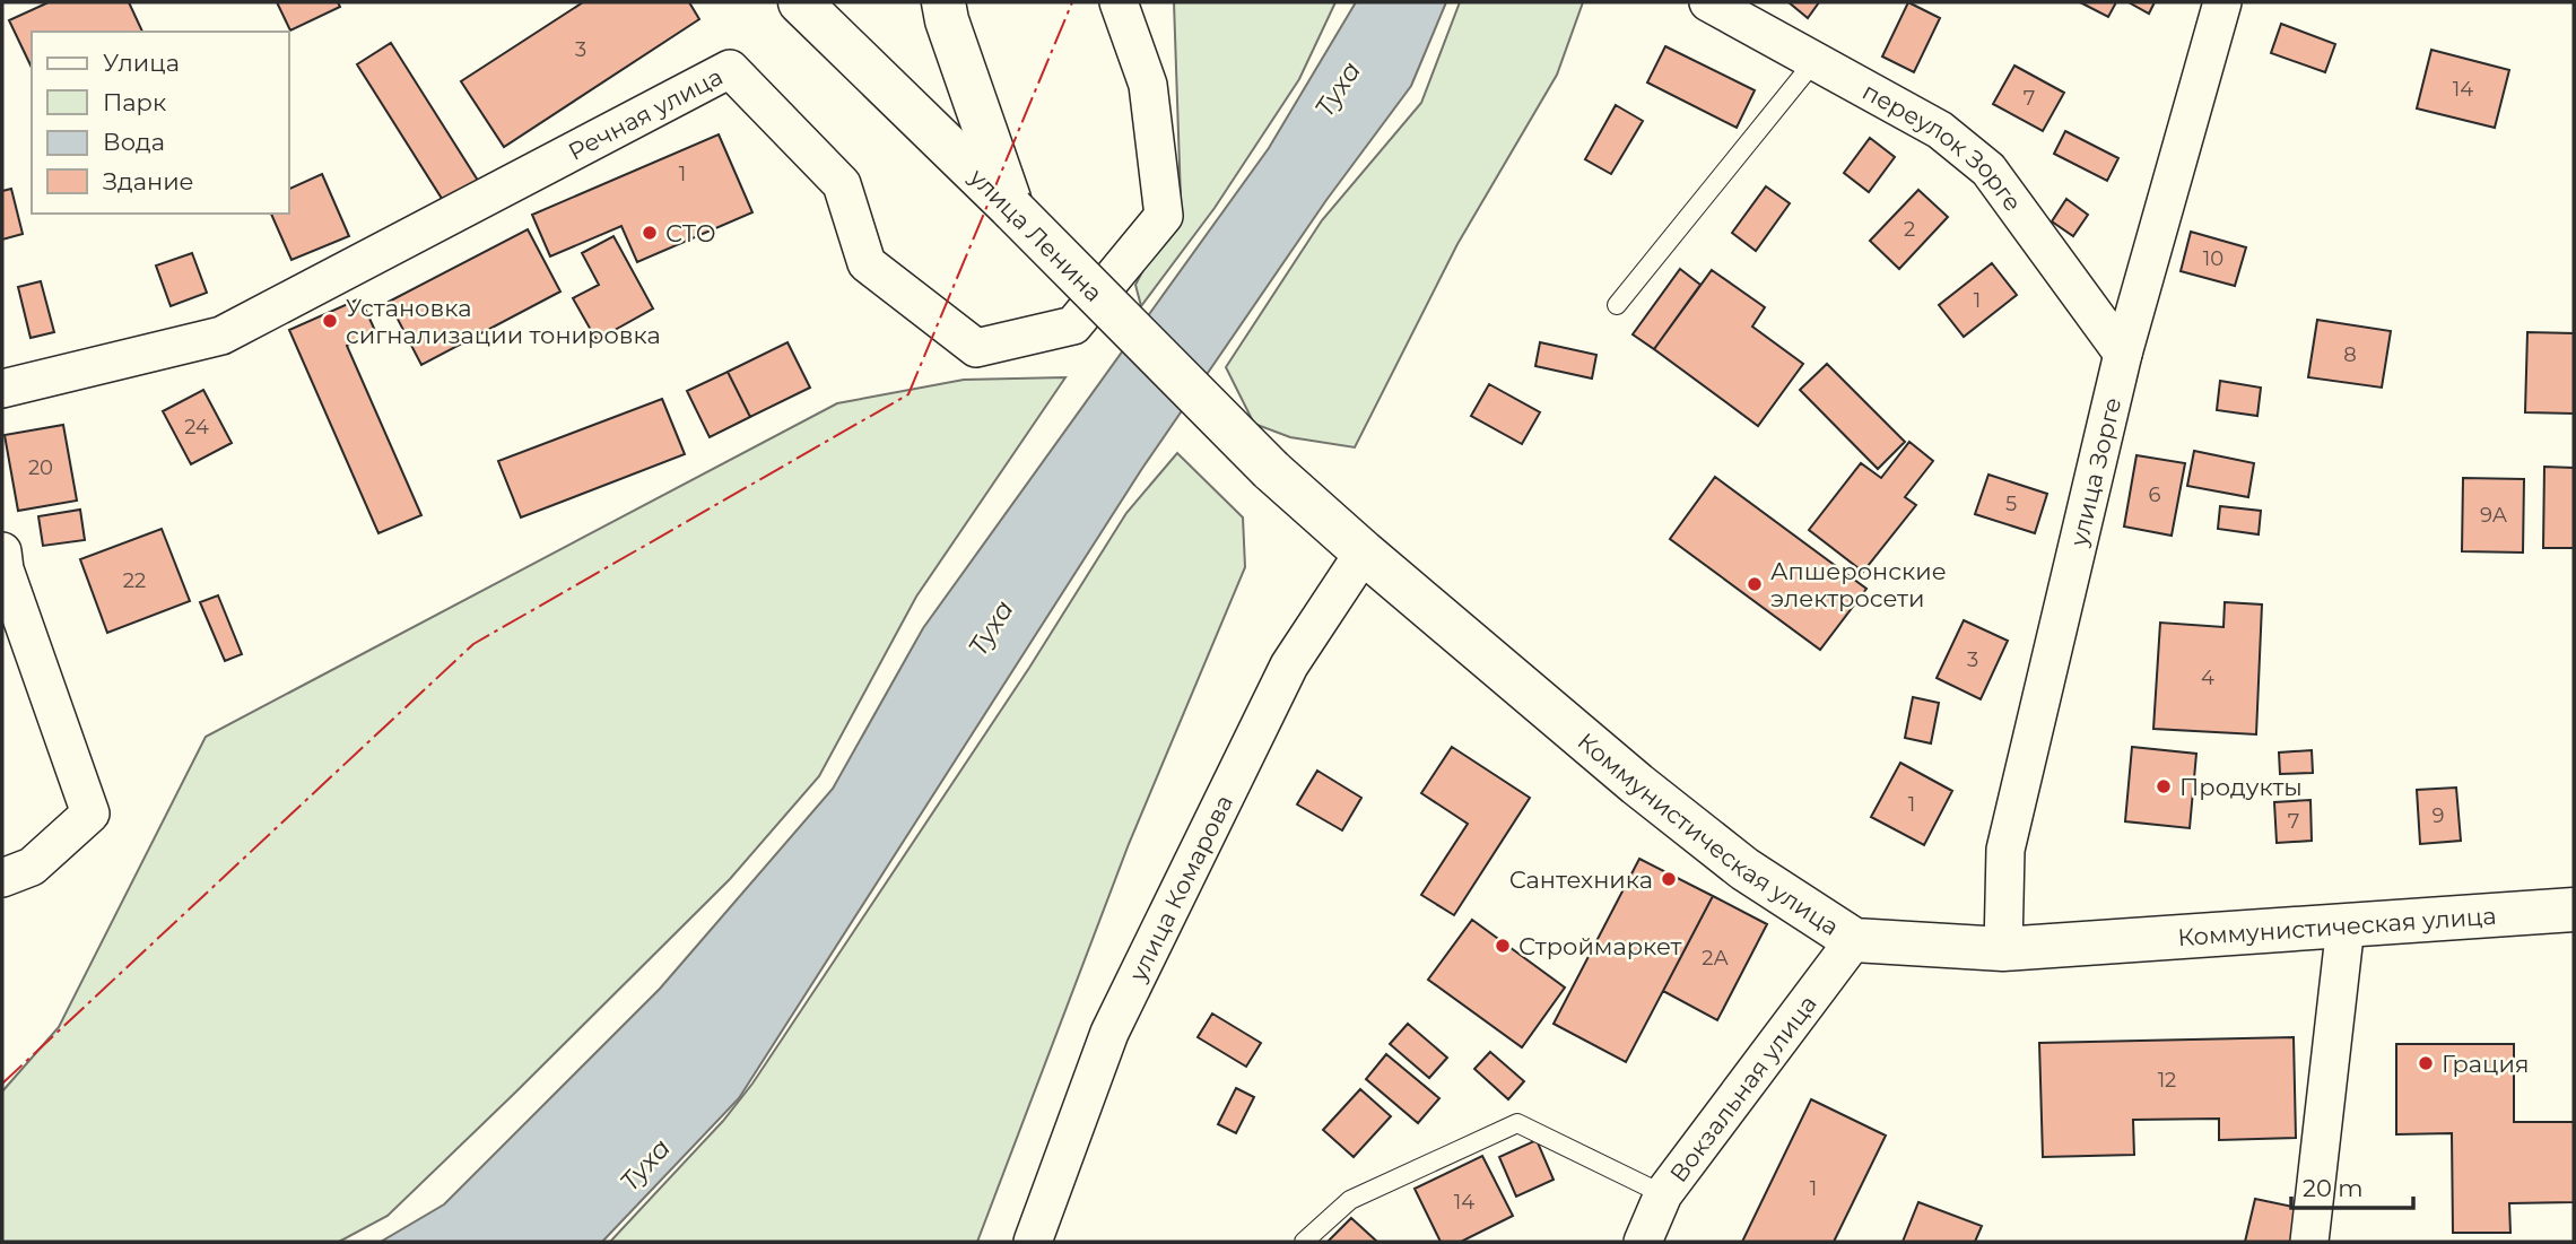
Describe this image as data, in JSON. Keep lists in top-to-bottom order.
{
  "streets": {
    "main road": ["улица Ленина", "Коммунистическая улица"],
    "street": [
      "Речная улица",
      "переулок Зорге",
      "улица Зорге",
      "улица Комарова",
      "Вокзальная улица"
    ]
  },
  "crossings": [
    ["переулок Зорге", "улица Зорге"],
    ["улица Ленина", "Коммунистическая улица"],
    ["улица Зорге", "Коммунистическая улица"],
    ["Коммунистическая улица", "улица Комарова"],
    ["Коммунистическая улица", "Вокзальная улица"]
  ],
  "water": ["Туха"],
  "places": [
    "СТО",
    "Установка сигнализации тонировка",
    "Апшеронские электросети",
    "Продукты",
    "Сантехника",
    "Строймаркет",
    "Грация"
  ],
  "house_numbers": [
    "3",
    "14",
    "7",
    "1",
    "2",
    "10",
    "1",
    "8",
    "24",
    "20",
    "6",
    "5",
    "9А",
    "22",
    "3",
    "4",
    "1",
    "9",
    "7",
    "2А",
    "12",
    "1",
    "14"
  ],
  "legend": [
    "Улица",
    "Парк",
    "Вода",
    "Здание"
  ],
  "scale_bar": "20 m"
}
